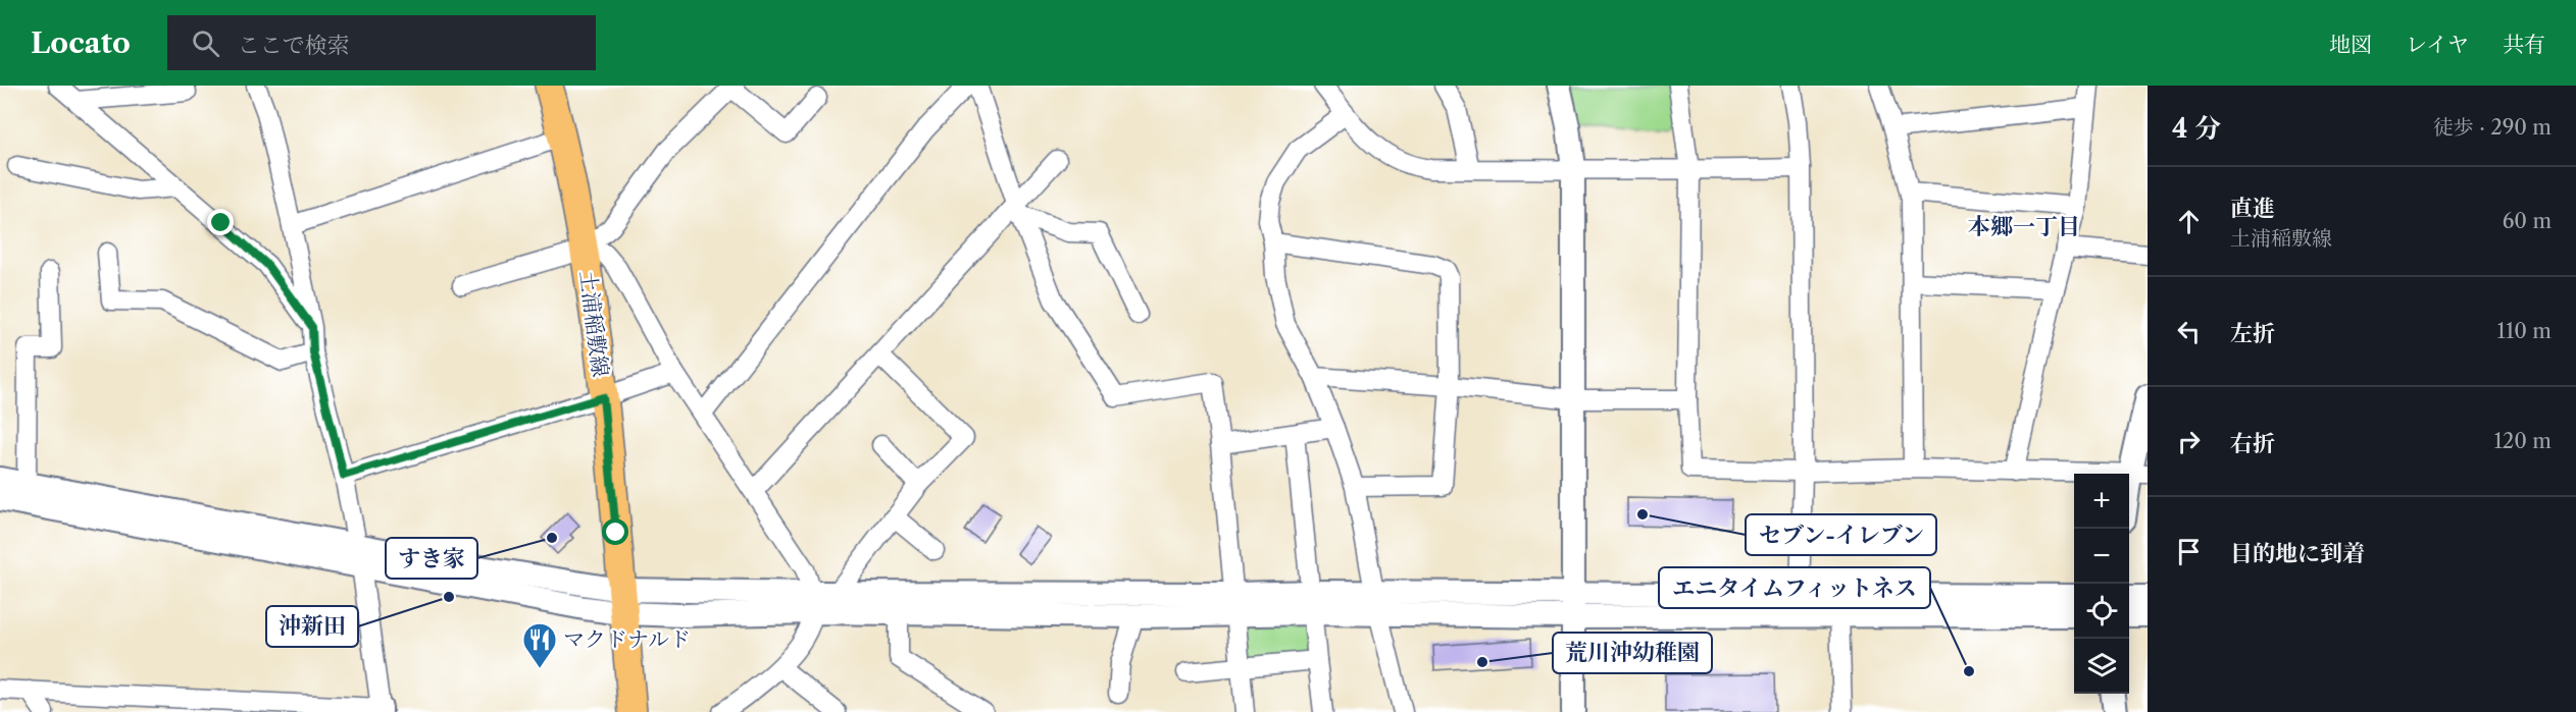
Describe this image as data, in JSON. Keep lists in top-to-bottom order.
{
  "streets": {
    "main road": ["土浦稲敷線"]
  },
  "districts": ["本郷一丁目"],
  "places": {
    "other": [
      "セブン-イレブン",
      "すき家",
      "沖新田",
      "荒川沖幼稚園",
      "エニタイムフィットネス"
    ],
    "restaurant": ["マクドナルド"]
  },
  "page": {
    "header": "Locato",
    "search": "ここで検索",
    "nav": ["地図", "レイヤ", "共有"],
    "heading": ["4 分", "徒歩 · 290 m"],
    "list": [
      ["直進", "土浦稲敷線", "60 m"],
      ["左折", "110 m"],
      ["右折", "120 m"],
      "目的地に到着"
    ],
    "map_buttons": ["+", "−"]
  }
}
